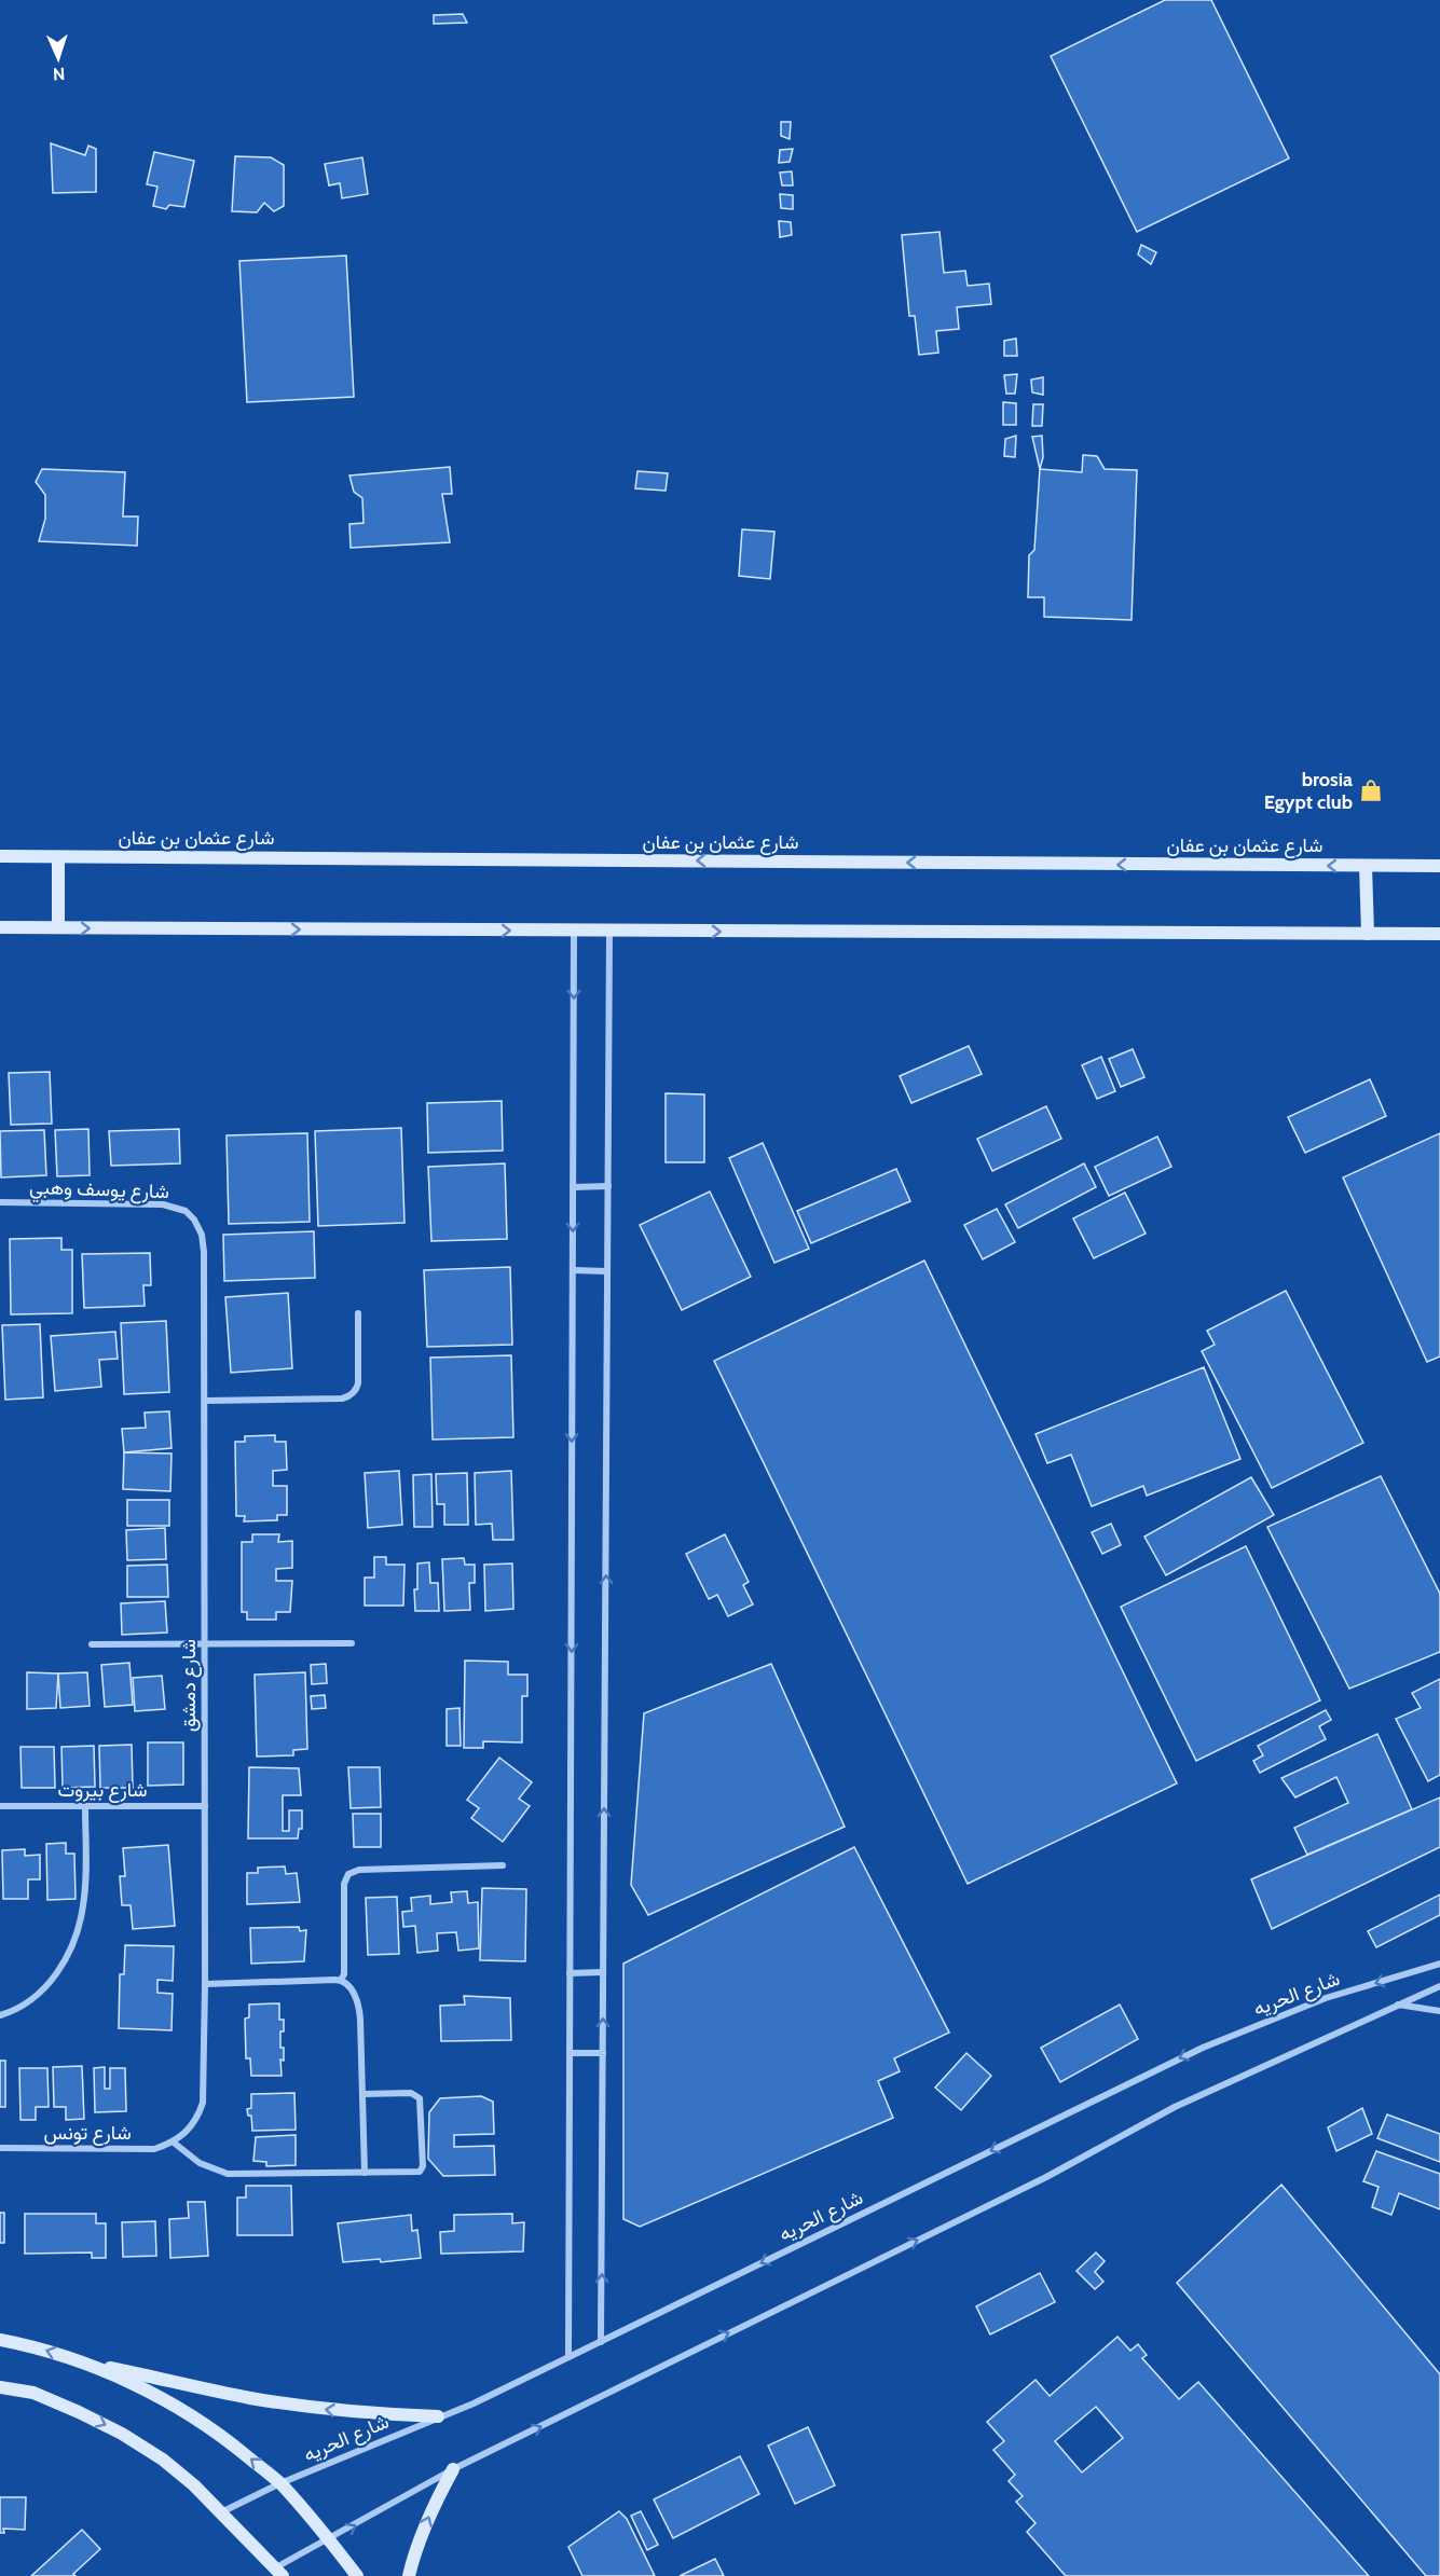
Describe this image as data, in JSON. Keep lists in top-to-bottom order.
{
  "streets": {
    "main road": ["شارع عثمان بن عفان"],
    "street": [
      "شارع يوسف وهبي",
      "شارع دمشق",
      "شارع بيروت",
      "شارع الحريه",
      "شارع تونس"
    ]
  },
  "crossings": [
    ["شارع يوسف وهبي", "شارع دمشق"],
    ["شارع دمشق", "شارع بيروت"],
    ["شارع دمشق", "شارع تونس"]
  ],
  "places": {
    "shop": ["brosia Egypt club"]
  },
  "north": "bottom"
}
